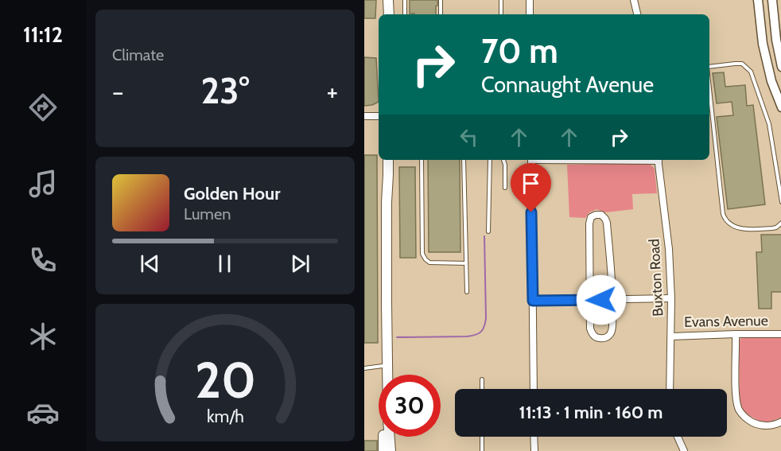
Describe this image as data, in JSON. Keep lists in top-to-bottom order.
{
  "streets": {
    "street": ["Buxton Road", "Evans Avenue"]
  },
  "crossings": [
    ["Buxton Road", "Evans Avenue"]
  ],
  "page": {
    "tabs": "11:12",
    "tile": "Climate",
    "turn": ["70 m", "Connaught Avenue"],
    "heat": ["−", "23°", "+"],
    "song": ["Golden Hour", "Lumen"],
    "limit": "30",
    "trip": "11:13 · 1 min · 160 m",
    "gauge": ["20", "km/h"]
  }
}
